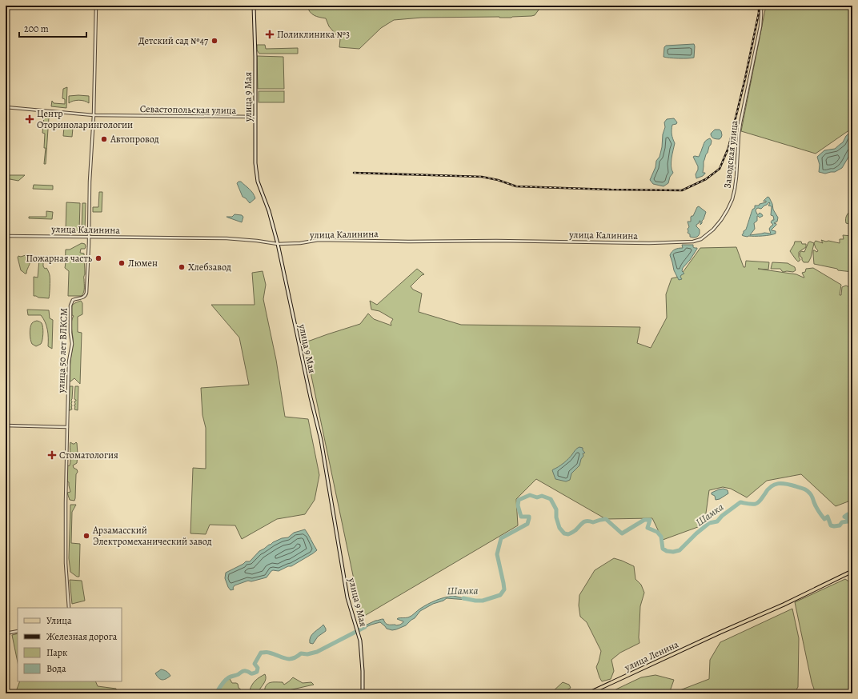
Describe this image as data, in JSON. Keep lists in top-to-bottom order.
{
  "streets": {
    "main road": ["улица 9 Мая", "улица Ленина"],
    "street": [
      "Севастопольская улица",
      "Заводская улица",
      "улица Калинина",
      "улица 50 лет ВЛКСМ"
    ]
  },
  "crossings": [
    ["улица 9 Мая", "Севастопольская улица"],
    ["улица 9 Мая", "улица Калинина"],
    ["Севастопольская улица", "улица 50 лет ВЛКСМ"],
    ["Заводская улица", "улица Калинина"],
    ["улица Калинина", "улица 50 лет ВЛКСМ"]
  ],
  "water": ["Шамка"],
  "places": {
    "health": ["Поликлиника №3", "Центр Оториноларингологии", "Стоматология"],
    "other": [
      "Детский сад №47",
      "Автопровод",
      "Пожарная часть",
      "Люмен",
      "Хлебзавод",
      "Арзамасский Электромеханический завод"
    ]
  },
  "legend": [
    "Улица",
    "Железная дорога",
    "Парк",
    "Вода"
  ],
  "scale_bar": "200 m"
}
